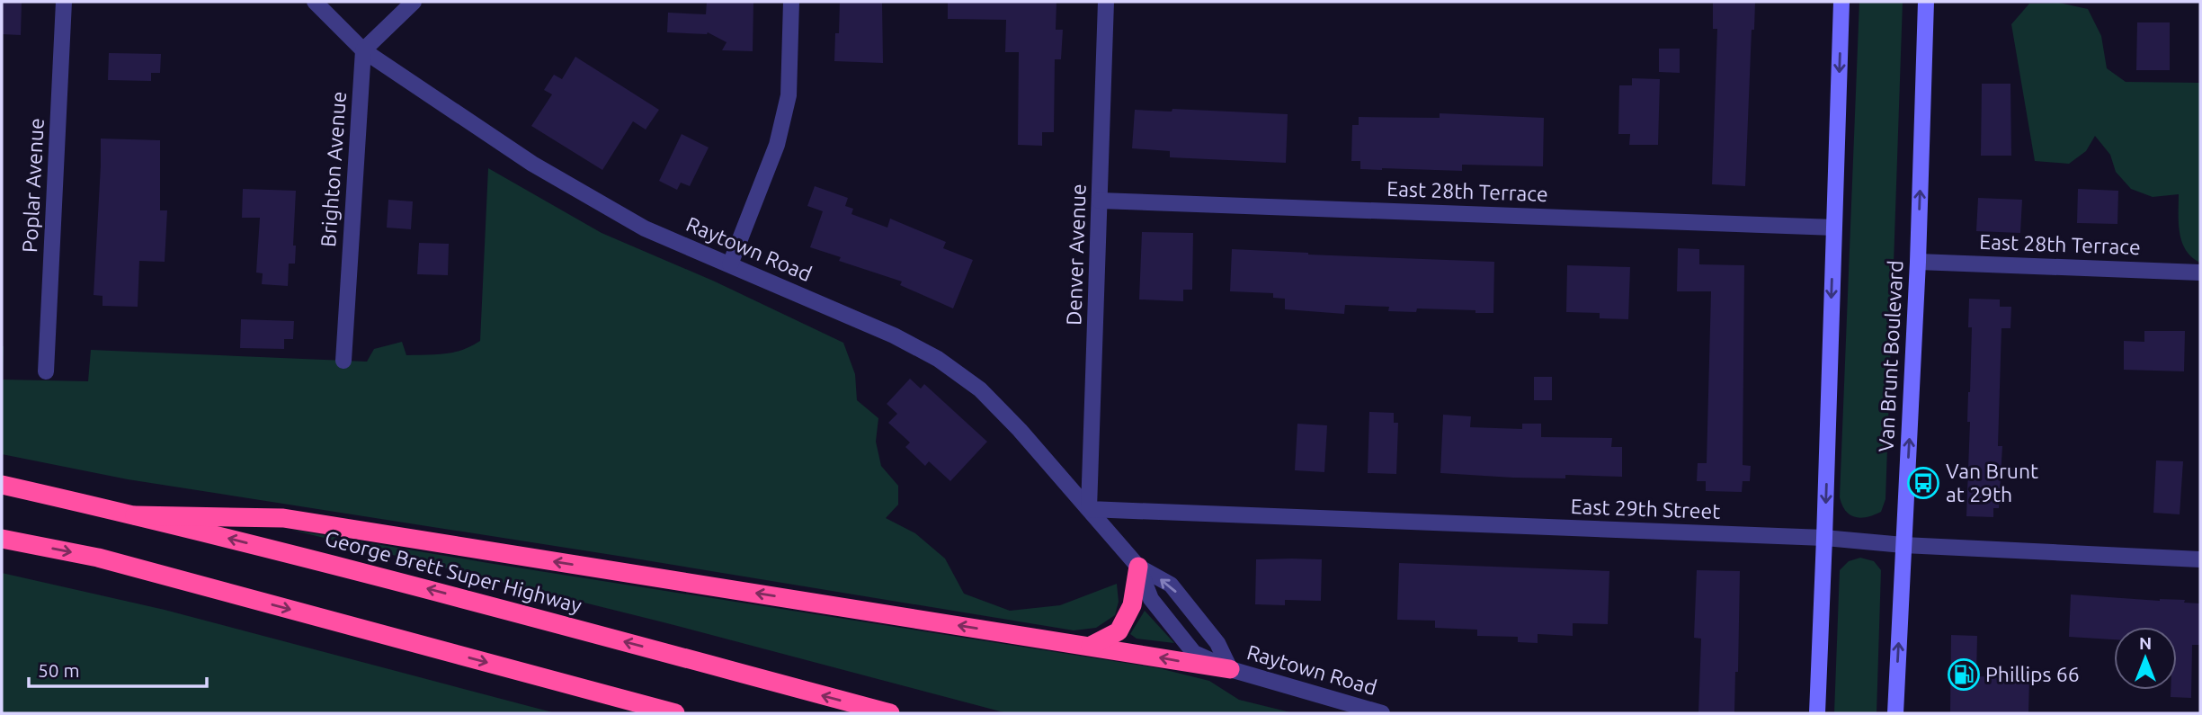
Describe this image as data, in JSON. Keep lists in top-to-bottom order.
{
  "streets": {
    "highway": ["George Brett Super Highway"],
    "main road": ["Van Brunt Boulevard"],
    "street": [
      "Brighton Avenue",
      "Poplar Avenue",
      "East 28th Terrace",
      "Raytown Road",
      "Denver Avenue",
      "East 29th Street"
    ]
  },
  "crossings": [
    ["Brighton Avenue", "Raytown Road"],
    ["East 28th Terrace", "Denver Avenue"],
    ["East 28th Terrace", "Van Brunt Boulevard"],
    ["Raytown Road", "Denver Avenue"],
    ["Raytown Road", "East 29th Street"],
    ["Denver Avenue", "East 29th Street"],
    ["Van Brunt Boulevard", "East 29th Street"]
  ],
  "places": {
    "bus stop": ["Van Brunt at 29th"],
    "fuel station": ["Phillips 66"]
  },
  "scale_bar": "50 m",
  "north": "top"
}
